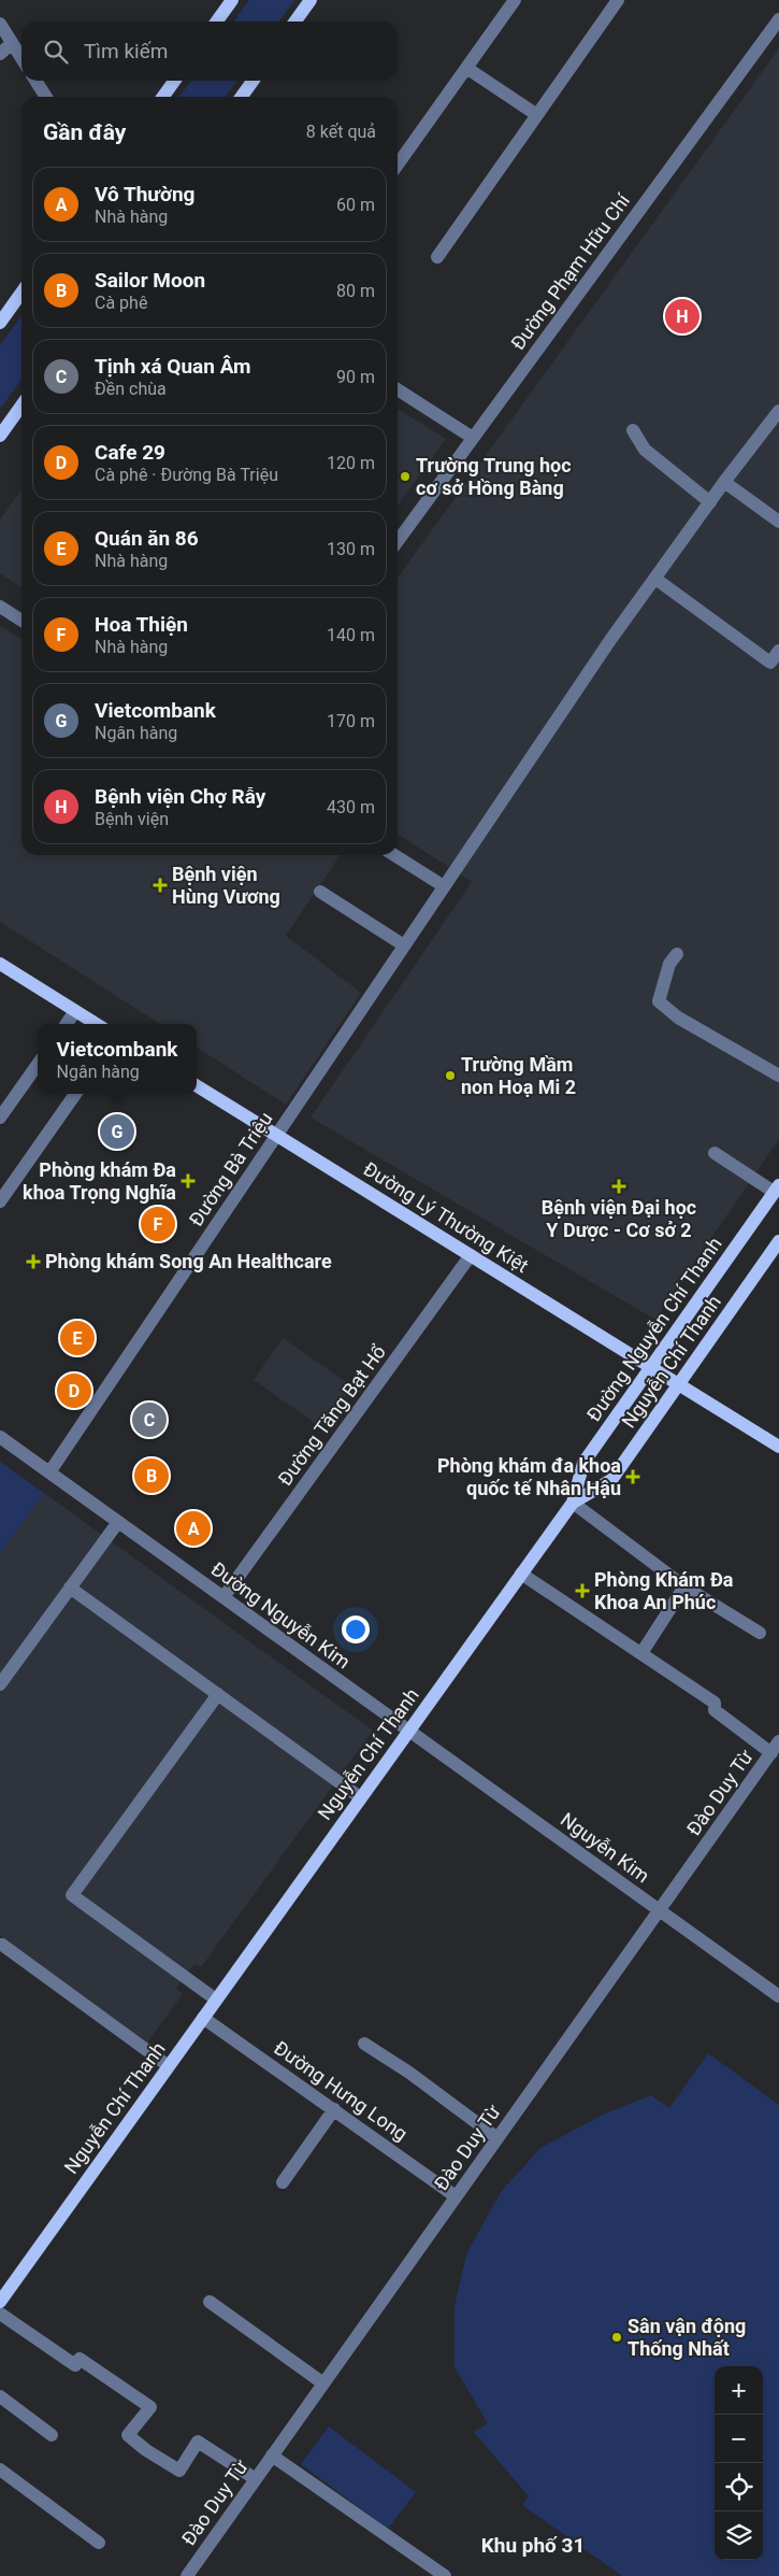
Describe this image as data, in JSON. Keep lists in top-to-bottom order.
{
  "streets": {
    "main road": ["Đường Lý Thường Kiệt", "Đường Nguyễn Chí Thanh", "Nguyễn Chí Thanh"],
    "street": [
      "Đường Phạm Hữu Chí",
      "Đường Bà Triệu",
      "Đường Tăng Bạt Hổ",
      "Đường Nguyễn Kim",
      "Đào Duy Từ",
      "Nguyễn Kim",
      "Đường Hưng Long"
    ]
  },
  "crossings": [
    ["Đường Bà Triệu", "Đường Lý Thường Kiệt"],
    ["Đường Bà Triệu", "Đường Nguyễn Kim"],
    ["Đường Lý Thường Kiệt", "Đường Nguyễn Chí Thanh"],
    ["Đường Lý Thường Kiệt", "Nguyễn Chí Thanh"],
    ["Đường Lý Thường Kiệt", "Đường Tăng Bạt Hổ"],
    ["Đường Nguyễn Chí Thanh", "Nguyễn Chí Thanh"],
    ["Nguyễn Chí Thanh", "Đường Nguyễn Kim"],
    ["Nguyễn Chí Thanh", "Nguyễn Kim"],
    ["Nguyễn Chí Thanh", "Đường Hưng Long"],
    ["Đường Tăng Bạt Hổ", "Đường Nguyễn Kim"],
    ["Đường Nguyễn Kim", "Nguyễn Kim"],
    ["Đào Duy Từ", "Nguyễn Kim"],
    ["Đào Duy Từ", "Đường Hưng Long"]
  ],
  "districts": ["Khu phố 31"],
  "places": {
    "other": ["Trường Trung học cơ sở Hồng Bàng", "Trường Mầm non Hoạ Mi 2", "Sân vận động Thống Nhất"],
    "health": [
      "Bệnh viện Hùng Vương",
      "Phòng khám Đa khoa Trọng Nghĩa",
      "Bệnh viện Đại học Y Dược - Cơ sở 2",
      "Phòng khám Song An Healthcare",
      "Phòng khám đa khoa quốc tế Nhân Hậu",
      "Phòng Khám Đa Khoa An Phúc"
    ]
  },
  "page": {
    "search": "Tìm kiếm",
    "heading": ["Gần đây", "8 kết quả"],
    "list": [
      {
        "mark": "A",
        "name": "Vô Thường",
        "note": "Nhà hàng",
        "value": "60 m"
      },
      {
        "mark": "B",
        "name": "Sailor Moon",
        "note": "Cà phê",
        "value": "80 m"
      },
      {
        "mark": "C",
        "name": "Tịnh xá Quan Âm",
        "note": "Đền chùa",
        "value": "90 m"
      },
      {
        "mark": "D",
        "name": "Cafe 29",
        "note": "Cà phê · Đường Bà Triệu",
        "value": "120 m"
      },
      {
        "mark": "E",
        "name": "Quán ăn 86",
        "note": "Nhà hàng",
        "value": "130 m"
      },
      {
        "mark": "F",
        "name": "Hoa Thiện",
        "note": "Nhà hàng",
        "value": "140 m"
      },
      {
        "mark": "G",
        "name": "Vietcombank",
        "note": "Ngân hàng",
        "value": "170 m"
      },
      {
        "mark": "H",
        "name": "Bệnh viện Chợ Rẫy",
        "note": "Bệnh viện",
        "value": "430 m"
      }
    ],
    "pins": [
      "H",
      "G",
      "F",
      "E",
      "D",
      "C",
      "B",
      "A"
    ],
    "popup": ["Vietcombank", "Ngân hàng"],
    "map_buttons": ["+", "−"]
  }
}
